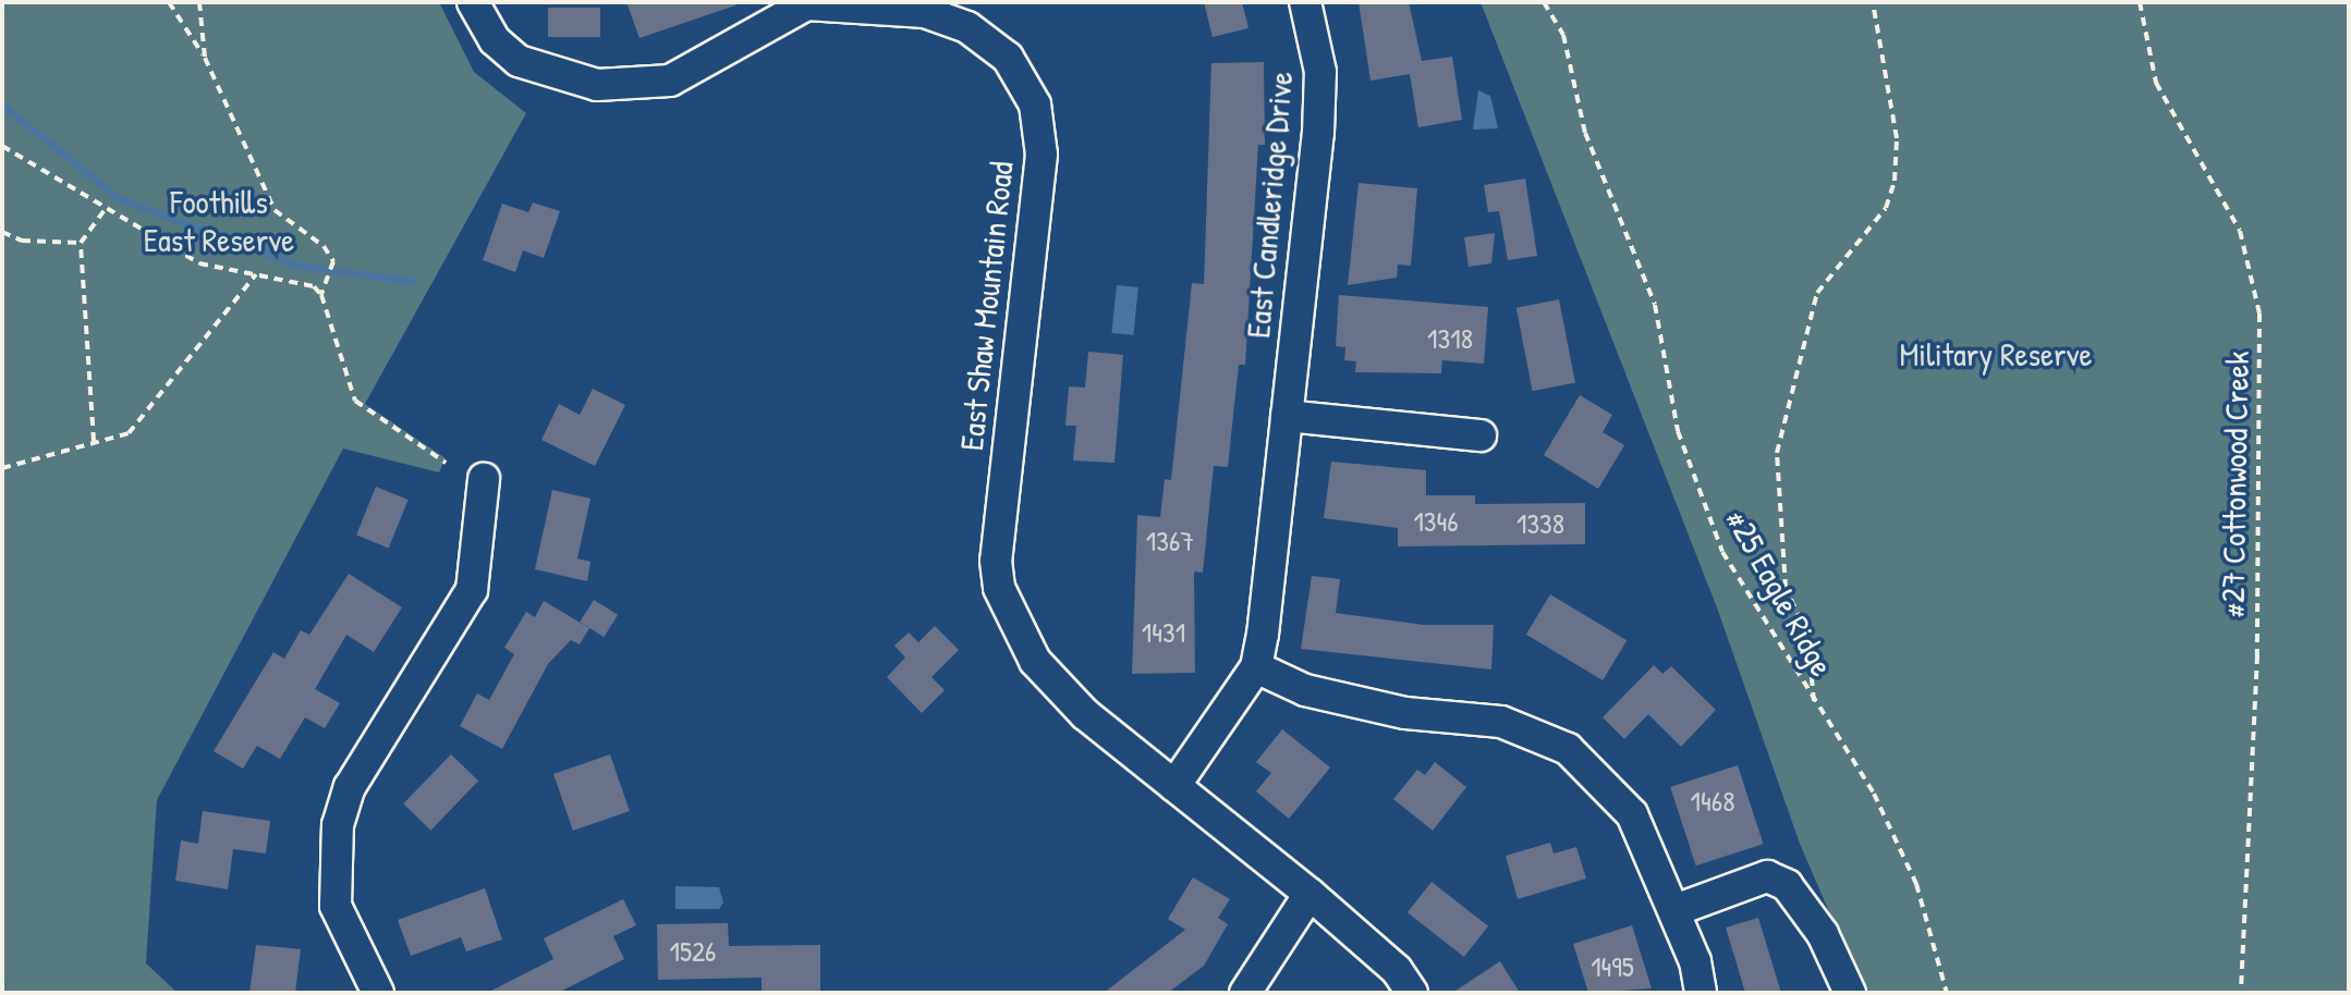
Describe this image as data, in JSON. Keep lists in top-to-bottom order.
{
  "streets": {
    "street": ["East Candleridge Drive", "East Shaw Mountain Road"],
    "path": ["#27 Cottonwood Creek", "#25 Eagle Ridge"]
  },
  "crossings": [
    ["East Candleridge Drive", "East Shaw Mountain Road"]
  ],
  "parks": ["Foothills East Reserve", "Military Reserve"],
  "house_numbers": [
    "1318",
    "1346",
    "1338",
    "1367",
    "1431",
    "1468",
    "1526",
    "1495"
  ]
}
